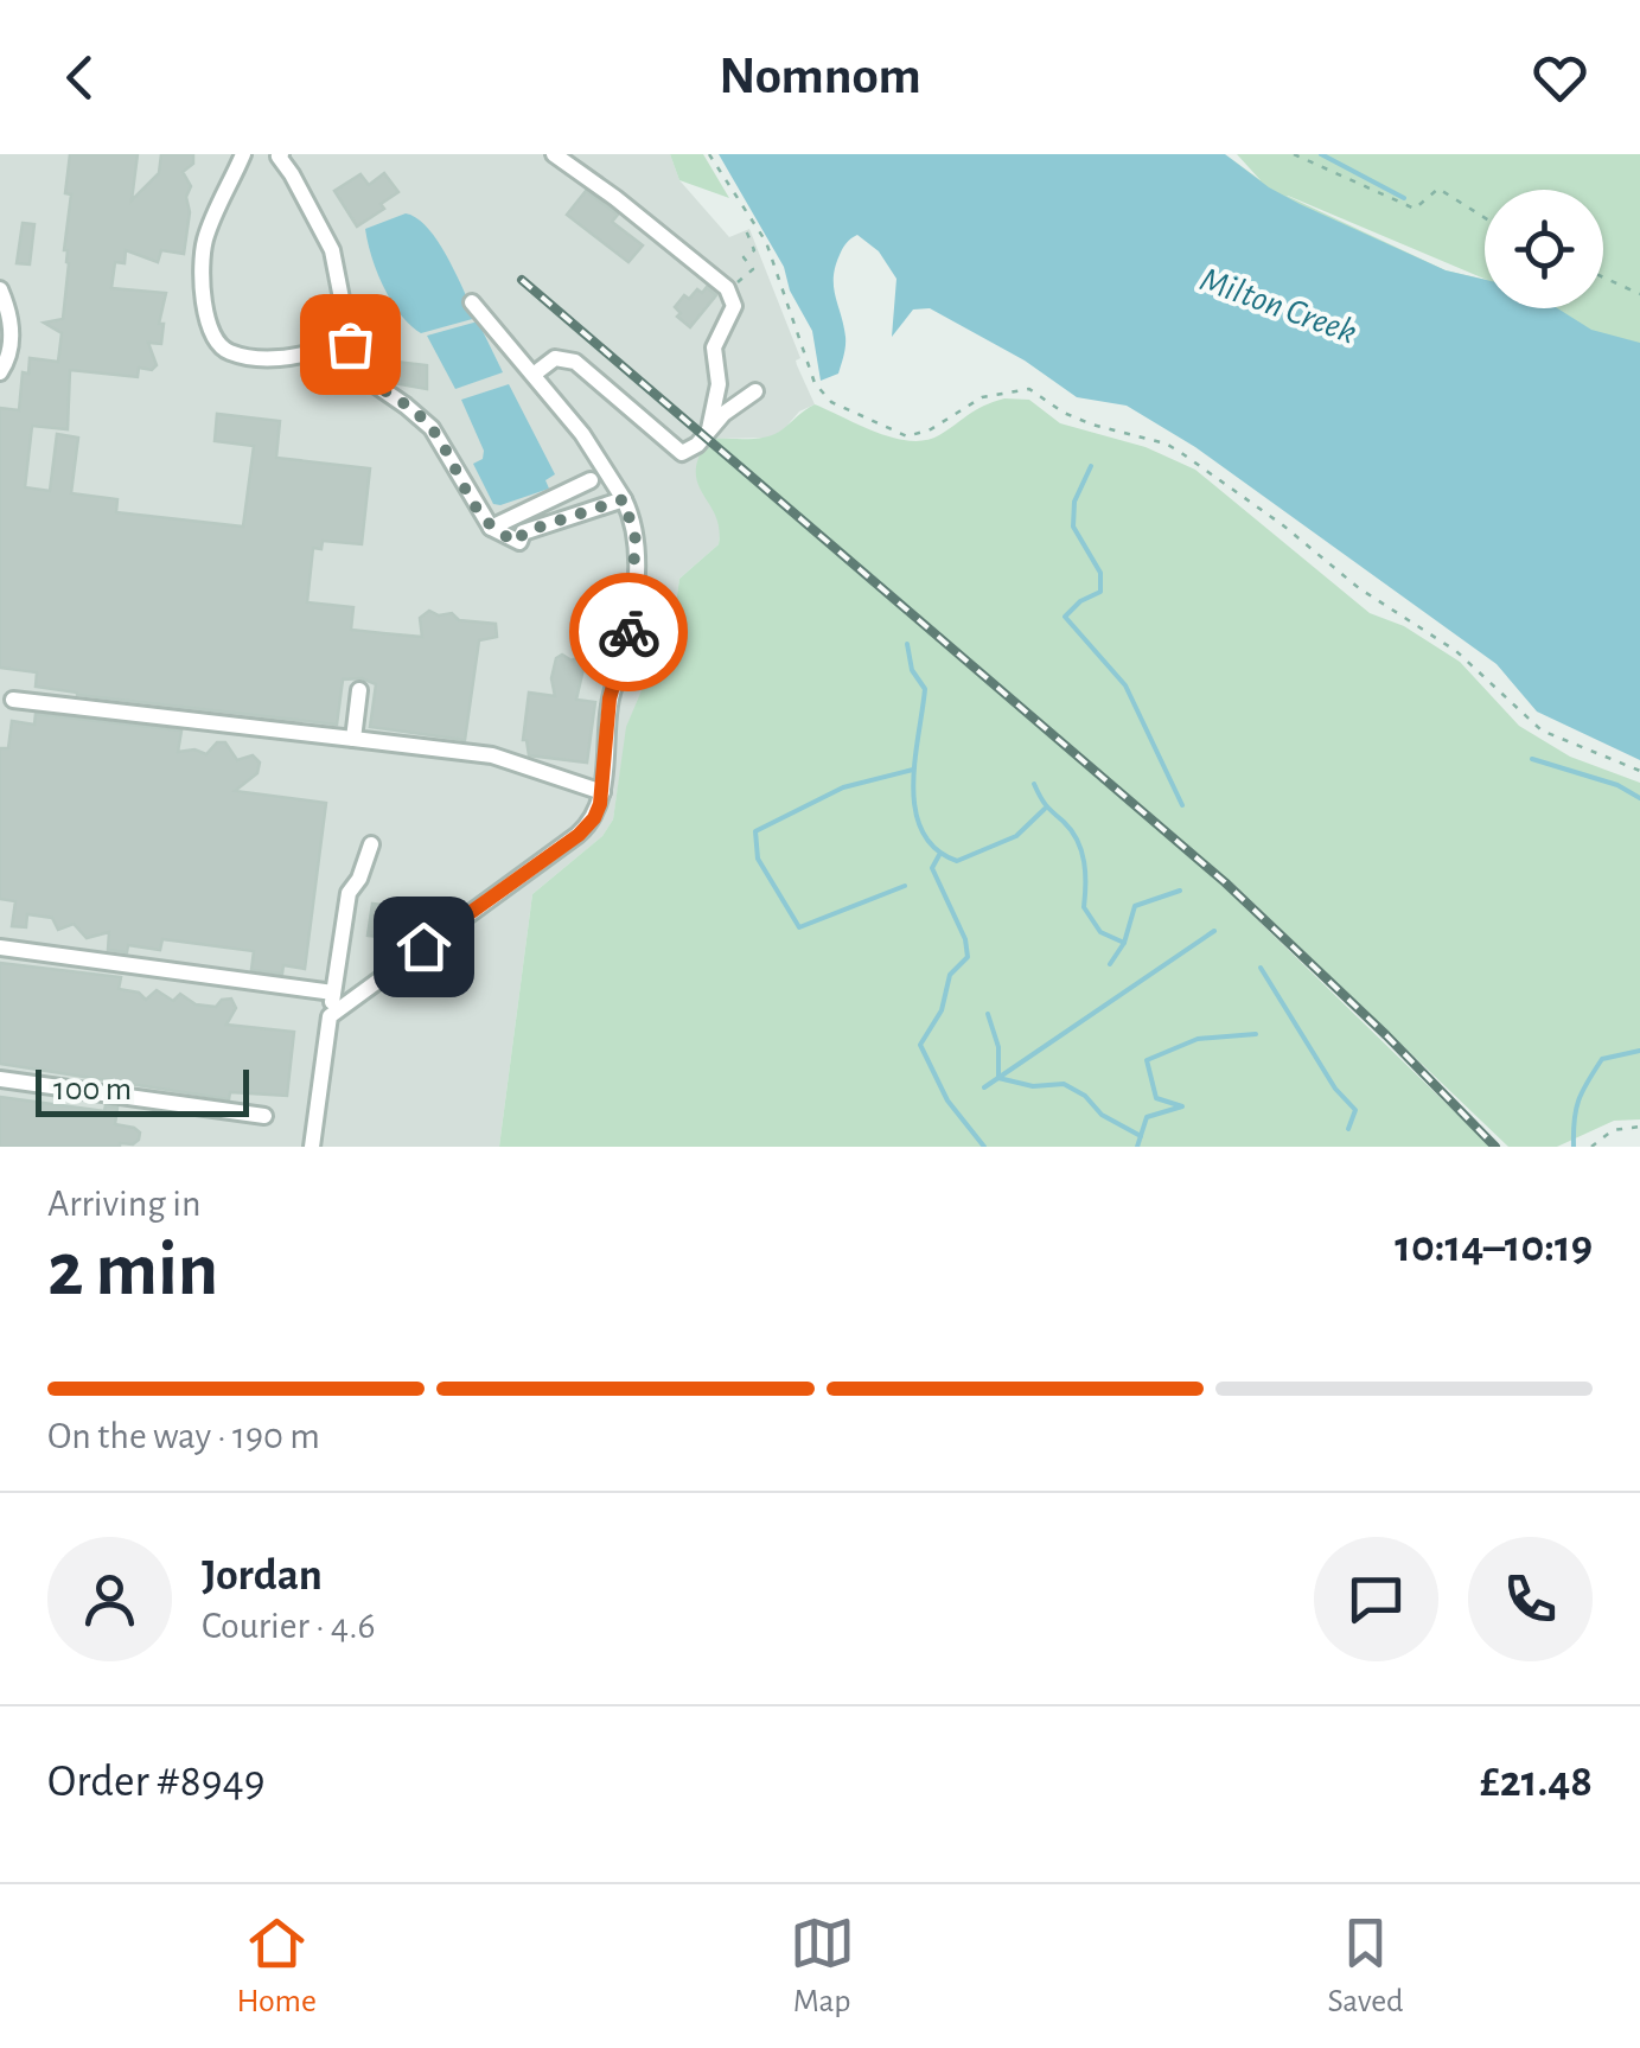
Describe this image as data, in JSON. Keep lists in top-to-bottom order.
{
  "water": ["Milton Creek"],
  "scale_bar": "100 m",
  "page": {
    "header": "Nomnom",
    "scale": "100 m",
    "heading": ["2 min", "Arriving in", "10:14–10:19"],
    "panel": [
      "Jordan",
      "Courier · 4.6",
      "Order #8949",
      "£21.48"
    ],
    "bar": "On the way · 190 m",
    "tabs": ["Home", "Map", "Saved"]
  }
}
